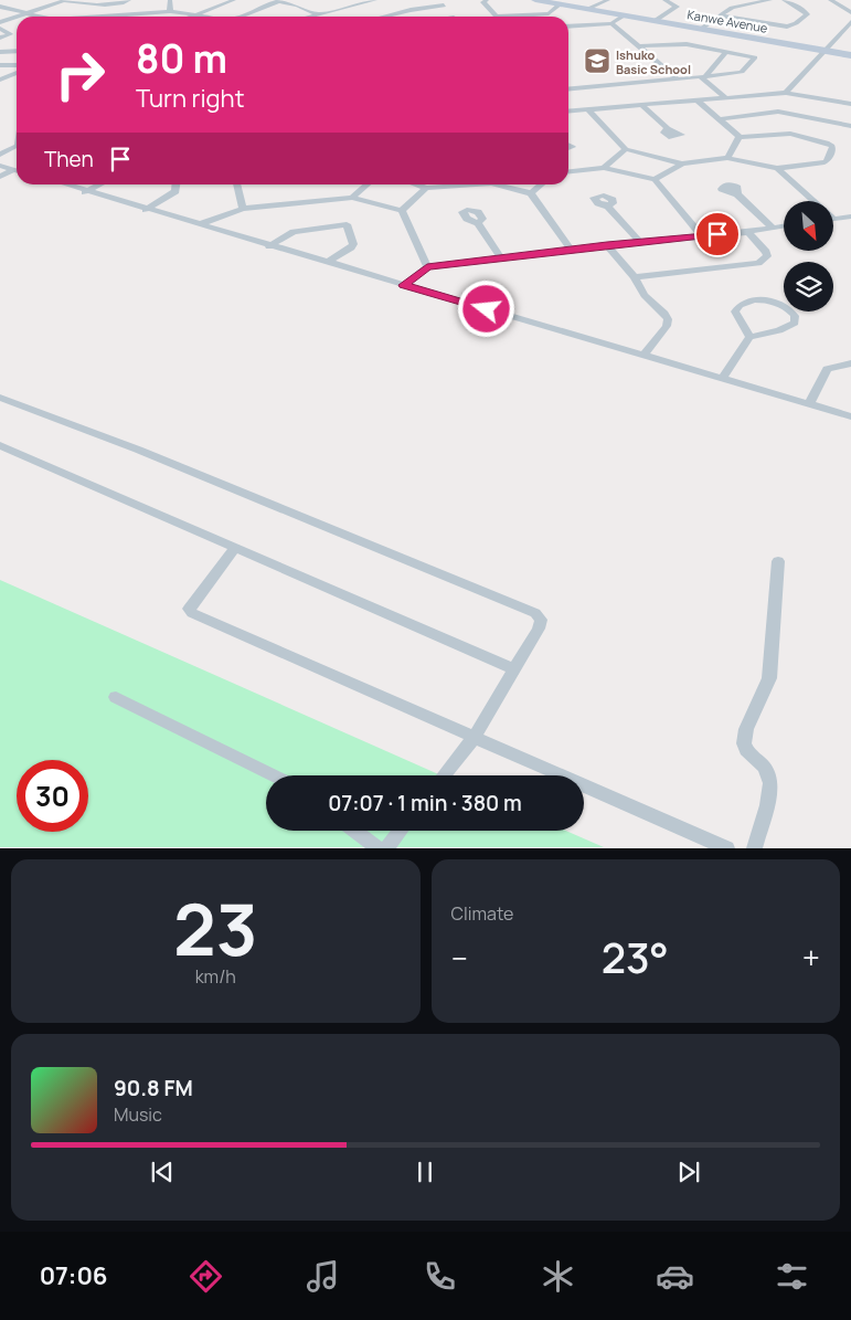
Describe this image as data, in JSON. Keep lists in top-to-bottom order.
{
  "streets": {
    "main road": ["Kanwe Avenue"]
  },
  "places": {
    "school or university": ["Ishuko Basic School"]
  },
  "north": "bottom right",
  "page": {
    "turn": ["80 m", "Turn right"],
    "then": "Then",
    "limit": "30",
    "trip": "07:07 · 1 min · 380 m",
    "tile": [
      ["23", "km/h"],
      "Climate"
    ],
    "heat": ["−", "23°", "+"],
    "song": ["90.8 FM", "Music"],
    "tabs": "07:06"
  }
}
